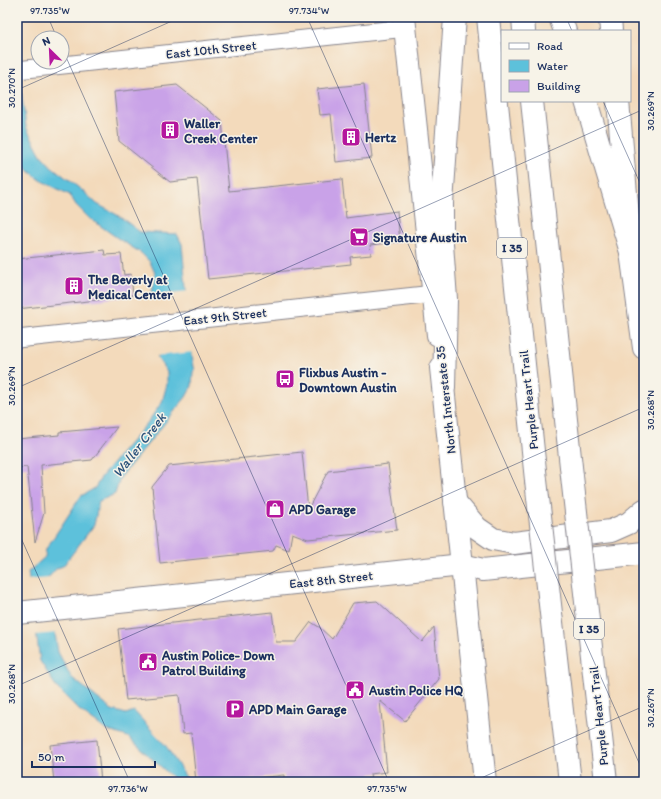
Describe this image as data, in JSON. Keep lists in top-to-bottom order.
{
  "streets": {
    "main road": [
      "I 35",
      "North Interstate 35",
      "Purple Heart Trail",
      "East 8th Street"
    ],
    "street": ["East 10th Street", "East 9th Street"]
  },
  "crossings": [
    ["East 10th Street", "North Interstate 35"],
    ["East 9th Street", "North Interstate 35"],
    ["North Interstate 35", "East 8th Street"]
  ],
  "water": ["Waller Creek"],
  "places": {
    "building": ["Waller Creek Center", "Hertz", "The Beverly at Medical Center"],
    "supermarket": ["Signature Austin"],
    "bus stop": ["Flixbus Austin - Downtown Austin"],
    "shop": ["APD Garage"],
    "public building": ["Austin Police- Down Patrol Building", "Austin Police HQ"],
    "parking": ["APD Main Garage"]
  },
  "legend": ["Road", "Water", "Building"],
  "scale_bar": "50 m",
  "north": "top left",
  "coordinates": [
    "97.735°W",
    "97.734°W",
    "30.270°N",
    "30.269°N",
    "30.268°N",
    "30.267°N",
    "97.736°W"
  ]
}
